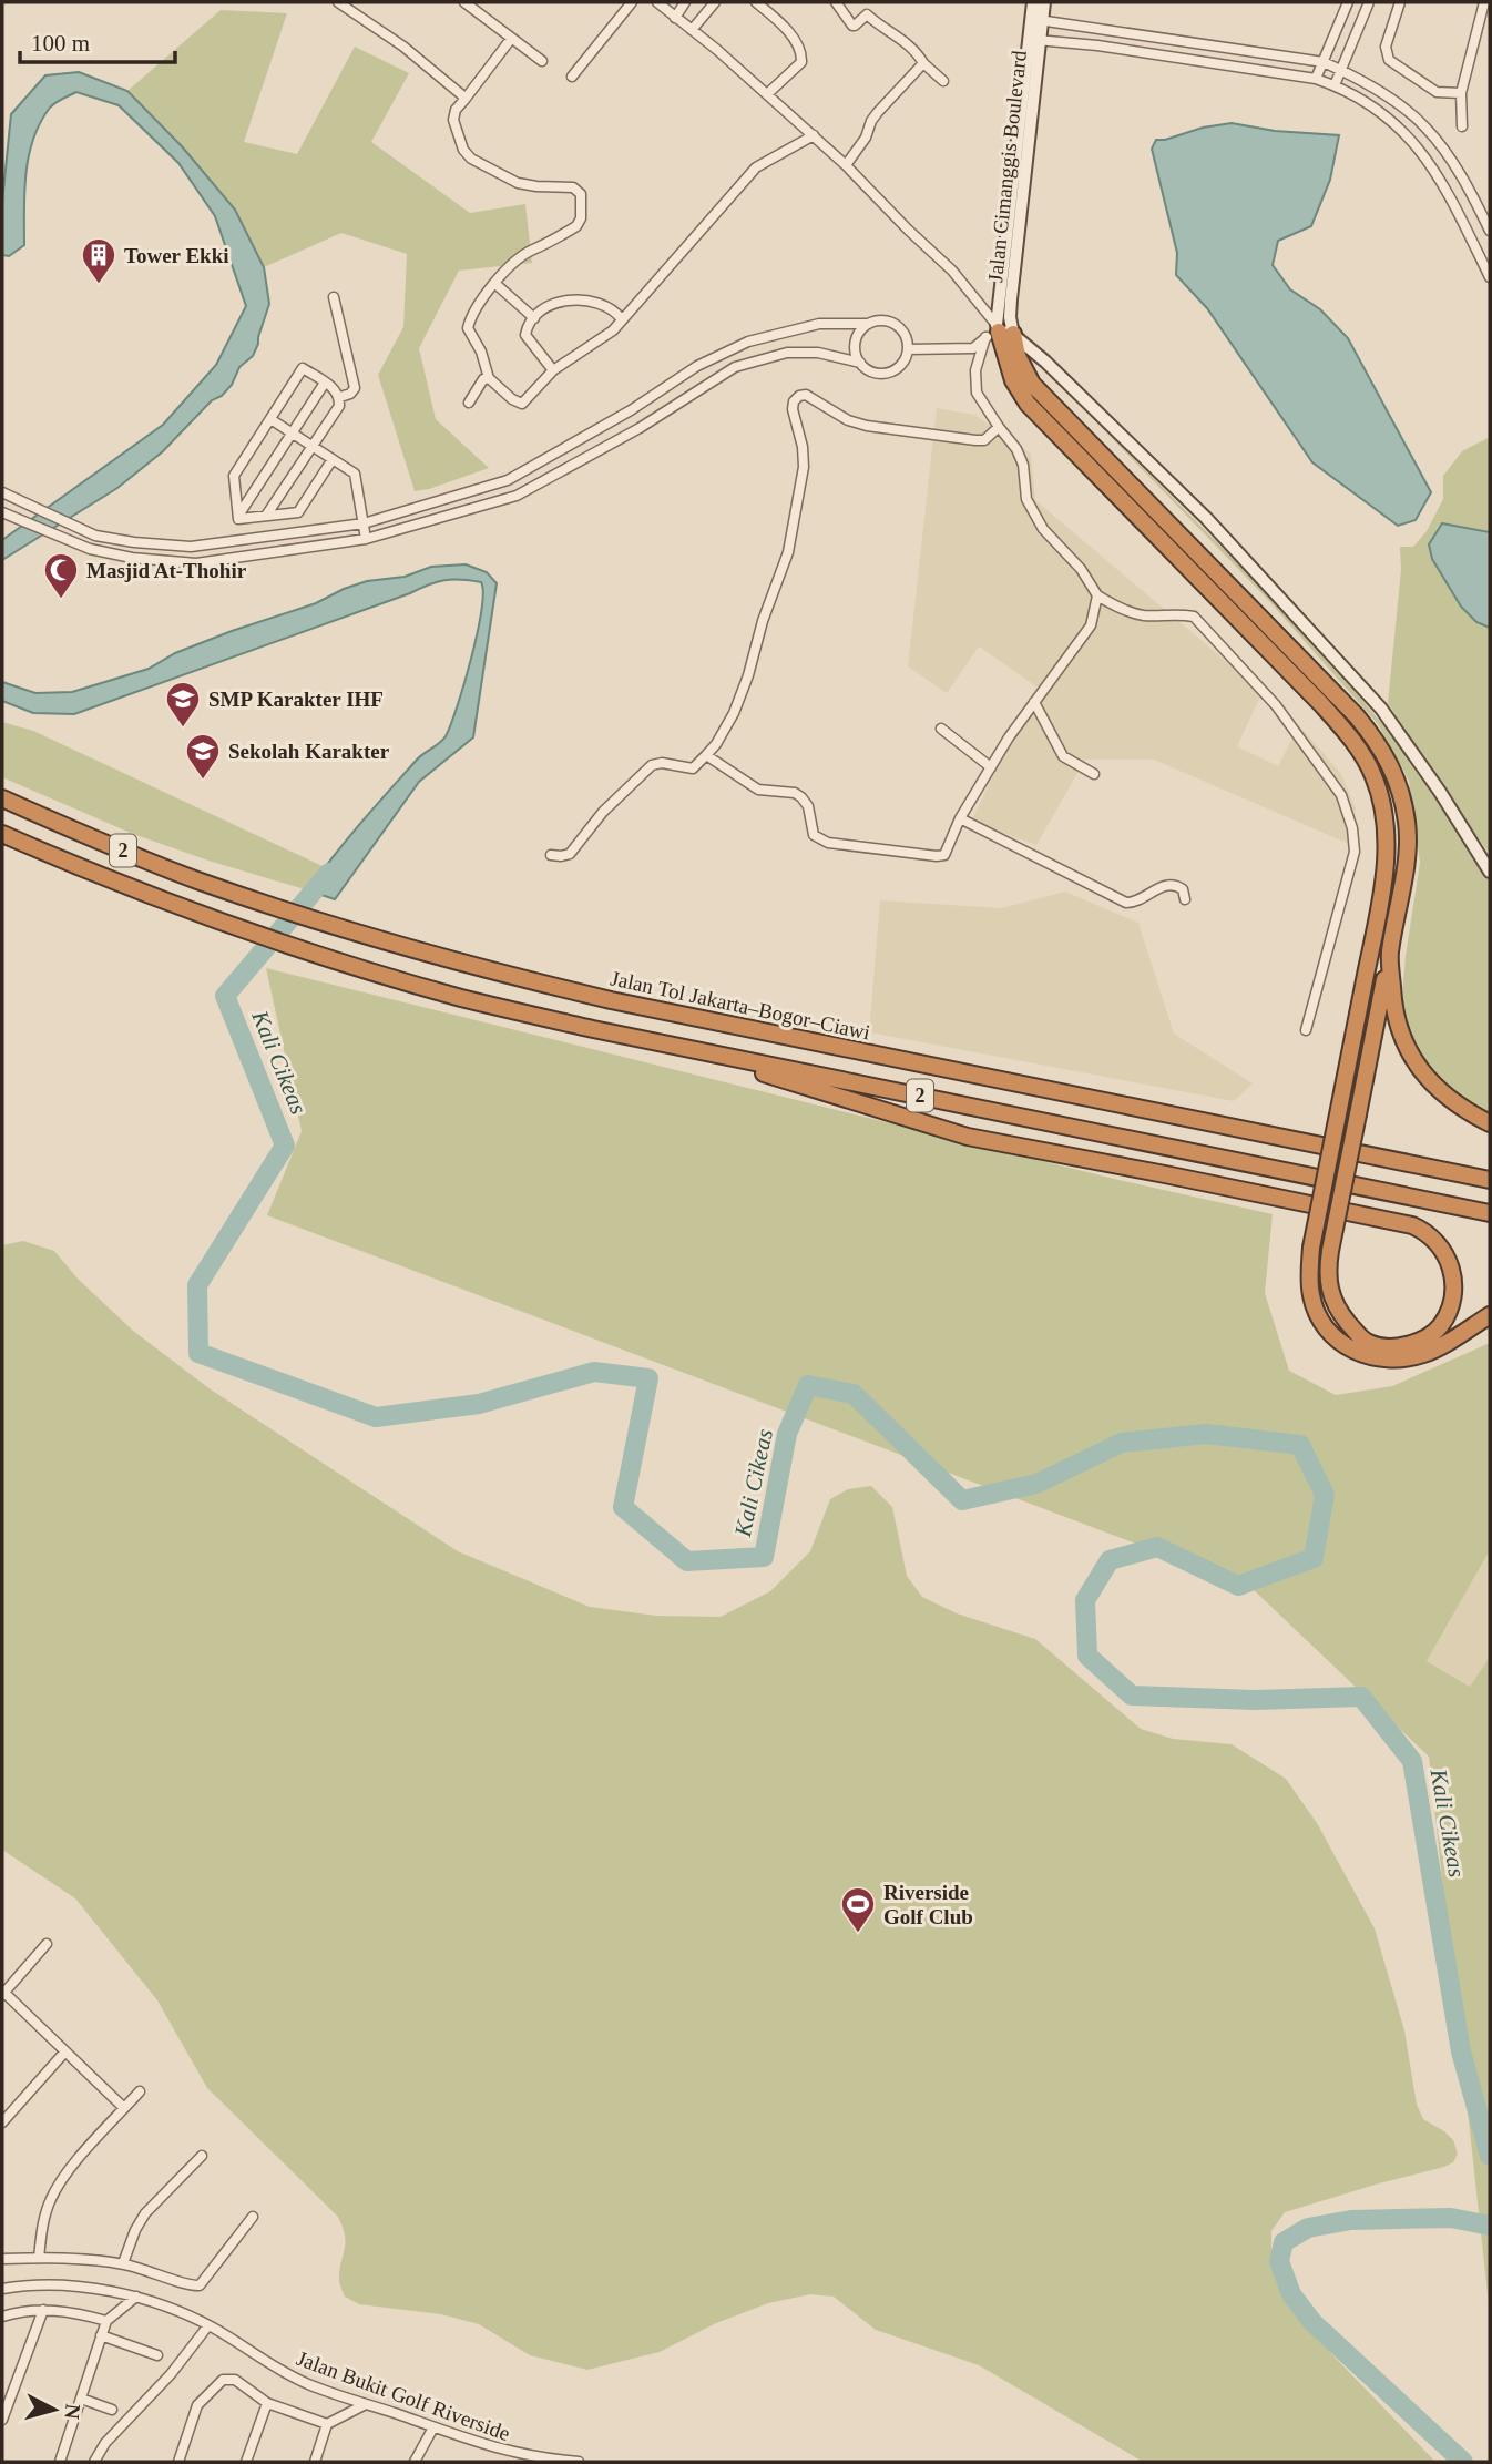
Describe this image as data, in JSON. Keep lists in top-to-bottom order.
{
  "streets": {
    "highway": ["2", "Jalan Tol Jakarta–Bogor–Ciawi"],
    "main road": ["Jalan Cimanggis Boulevard"],
    "street": ["Jalan Bukit Golf Riverside"]
  },
  "water": ["Kali Cikeas"],
  "places": {
    "building": ["Tower Ekki"],
    "mosque": ["Masjid At-Thohir"],
    "school or university": ["SMP Karakter IHF", "Sekolah Karakter"],
    "sports": ["Riverside Golf Club"]
  },
  "scale_bar": "100 m",
  "north": "right"
}
